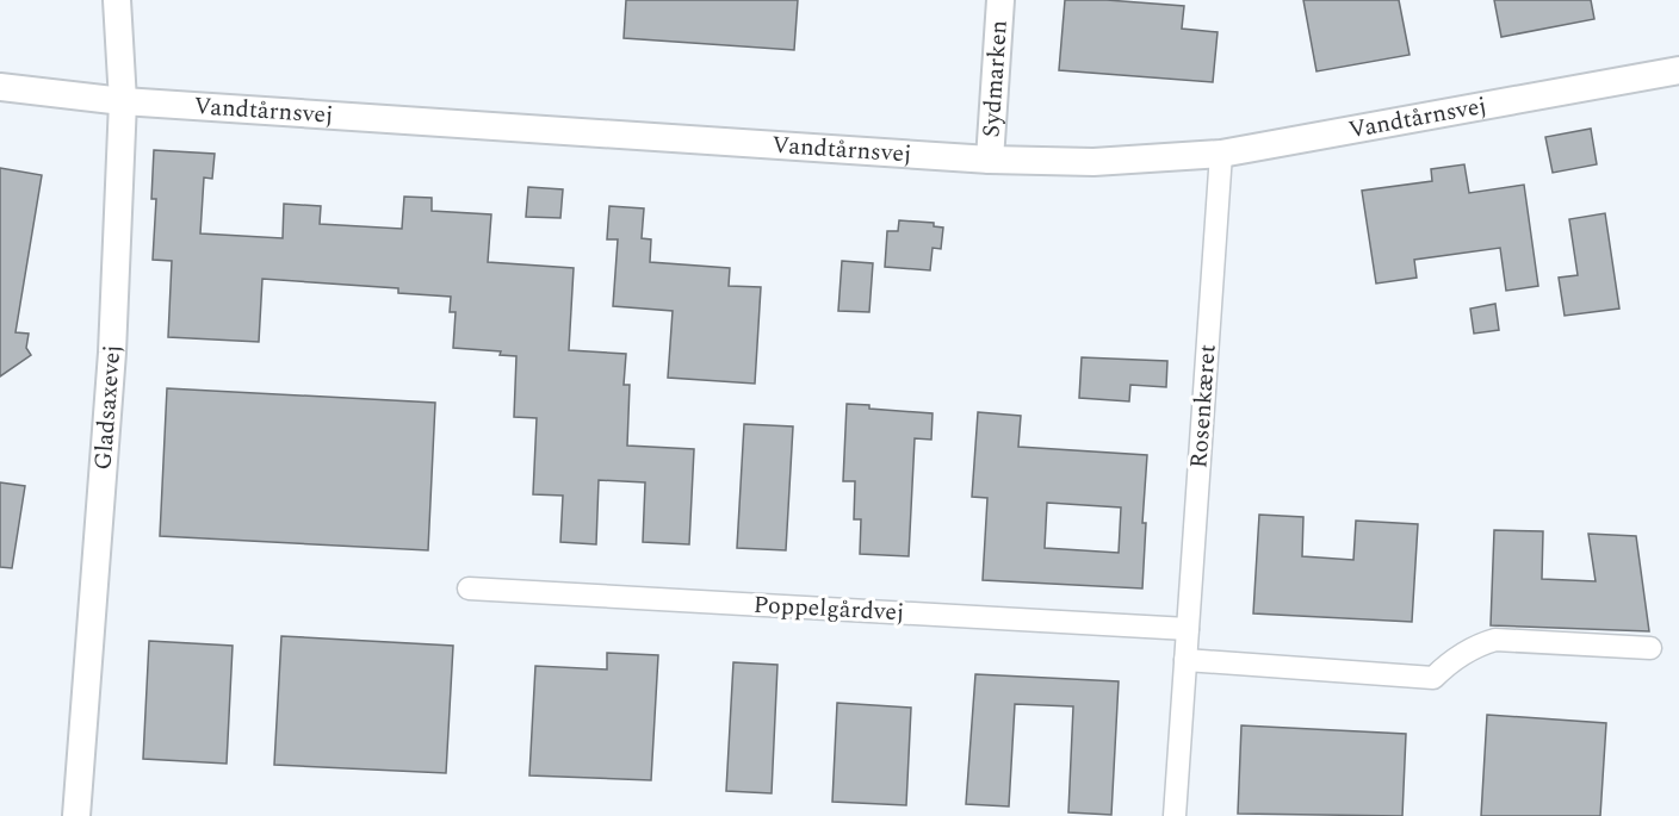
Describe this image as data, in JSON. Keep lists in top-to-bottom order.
{
  "streets": {
    "street": [
      "Sydmarken",
      "Vandtårnsvej",
      "Rosenkæret",
      "Gladsaxevej",
      "Poppelgårdvej"
    ]
  },
  "crossings": [
    ["Sydmarken", "Vandtårnsvej"],
    ["Vandtårnsvej", "Rosenkæret"],
    ["Vandtårnsvej", "Gladsaxevej"],
    ["Rosenkæret", "Poppelgårdvej"]
  ]
}
